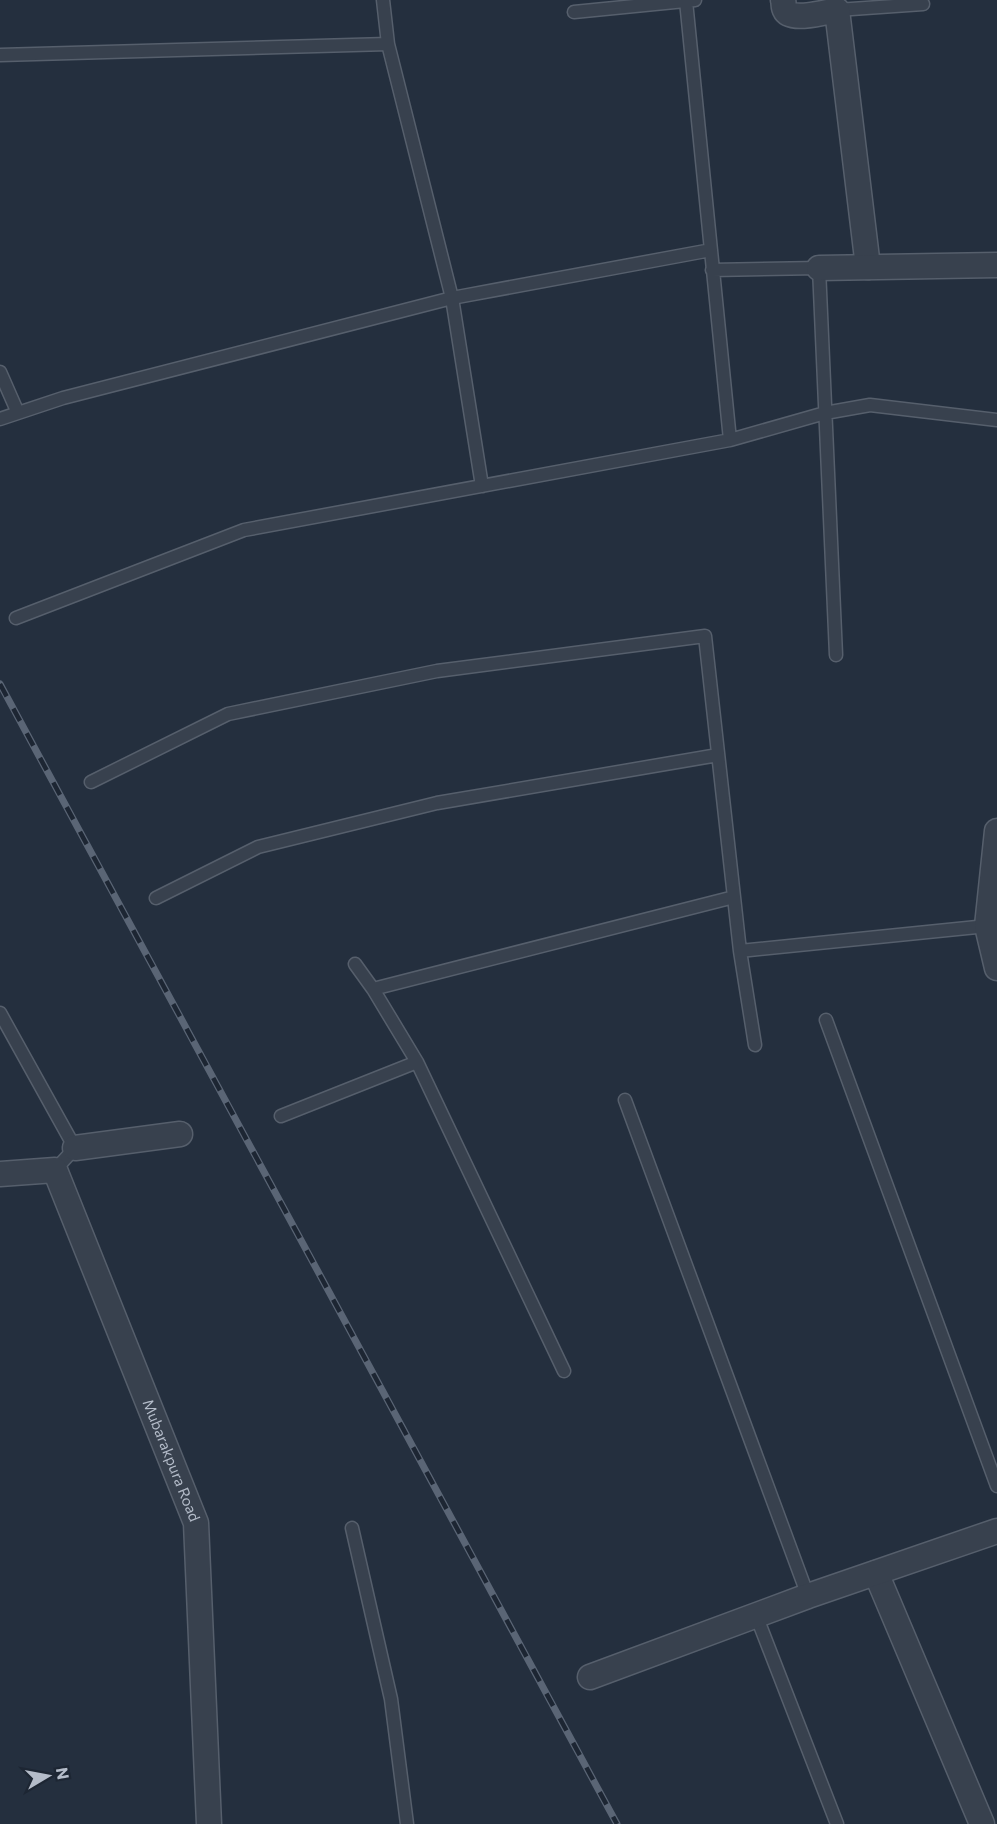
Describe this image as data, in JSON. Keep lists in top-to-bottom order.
{
  "streets": {
    "street": ["Mubarakpura Road"]
  },
  "north": "right"
}
